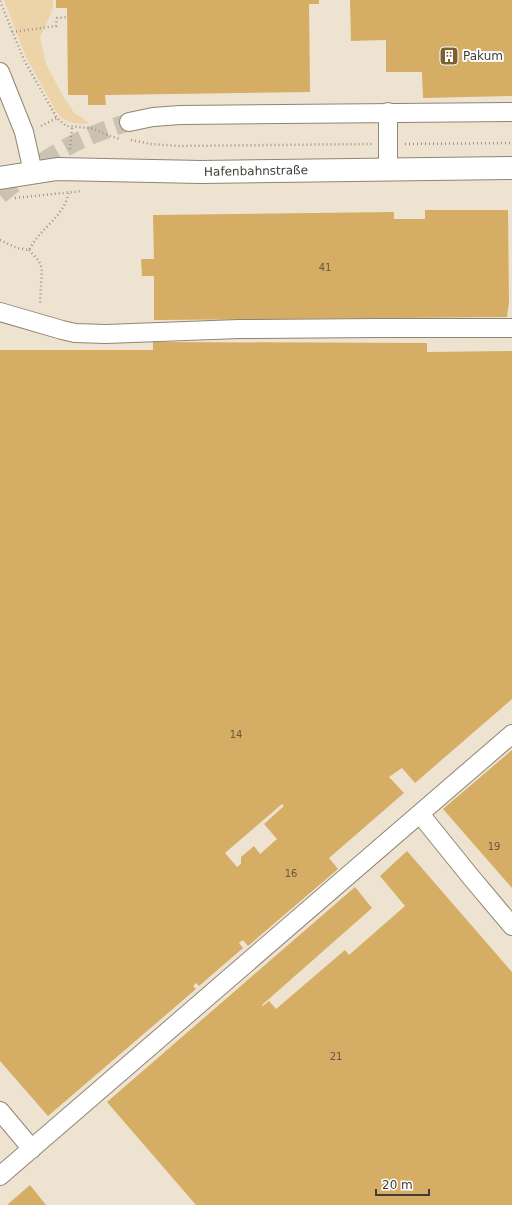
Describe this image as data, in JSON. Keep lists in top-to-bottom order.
{
  "streets": {
    "main road": ["Hafenbahnstraße"]
  },
  "places": {
    "building": ["Pakum"]
  },
  "house_numbers": [
    "41",
    "14",
    "19",
    "16",
    "21"
  ],
  "scale_bar": "20 m"
}
